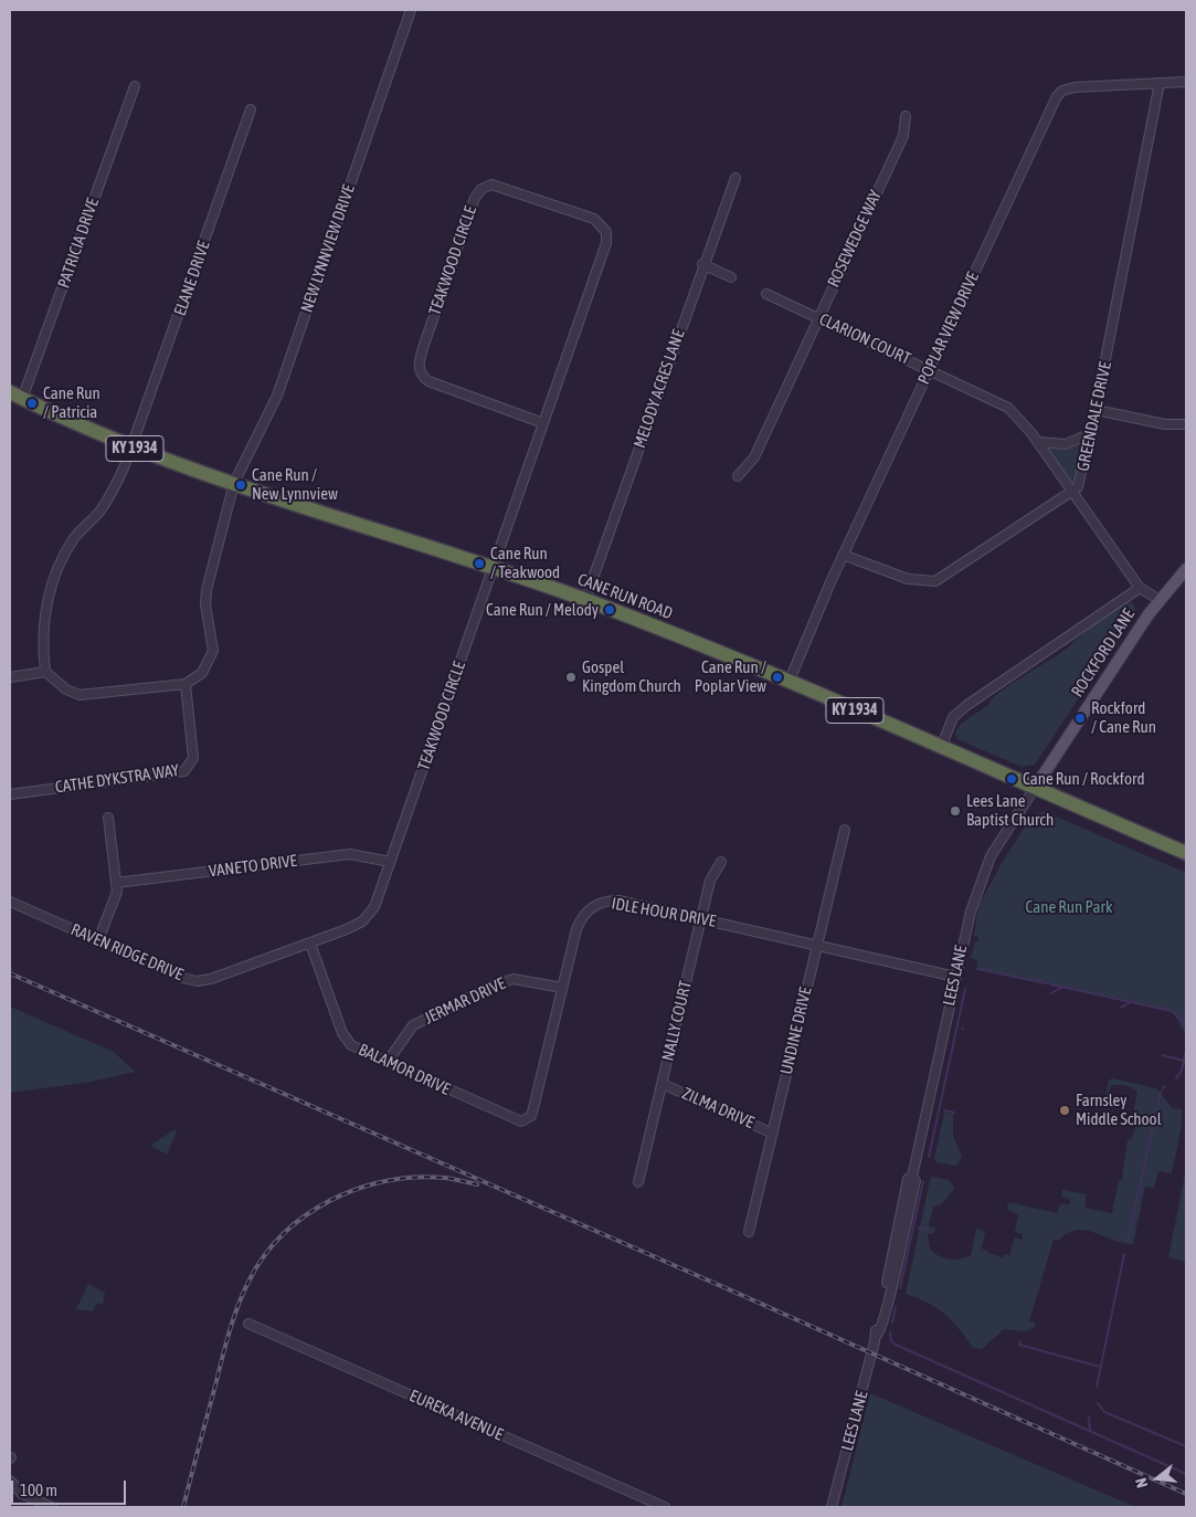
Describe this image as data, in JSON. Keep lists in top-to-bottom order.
{
  "streets": {
    "highway": ["KY 1934", "CANE RUN ROAD"],
    "main road": ["ROCKFORD LANE"],
    "street": [
      "ROSEWEDGE WAY",
      "PATRICIA DRIVE",
      "NEW LYNNVIEW DRIVE",
      "TEAKWOOD CIRCLE",
      "ELANE DRIVE",
      "POPLAR VIEW DRIVE",
      "CLARION COURT",
      "MELODY ACRES LANE",
      "GREENDALE DRIVE",
      "CATHE DYKSTRA WAY",
      "VANETO DRIVE",
      "IDLE HOUR DRIVE",
      "RAVEN RIDGE DRIVE",
      "LEES LANE",
      "JERMAR DRIVE",
      "NALLY COURT",
      "UNDINE DRIVE",
      "BALAMOR DRIVE",
      "ZILMA DRIVE",
      "EUREKA AVENUE"
    ]
  },
  "crossings": [
    ["ROSEWEDGE WAY", "CLARION COURT"],
    ["PATRICIA DRIVE", "CANE RUN ROAD"],
    ["NEW LYNNVIEW DRIVE", "CANE RUN ROAD"],
    ["NEW LYNNVIEW DRIVE", "CATHE DYKSTRA WAY"],
    ["TEAKWOOD CIRCLE", "CANE RUN ROAD"],
    ["TEAKWOOD CIRCLE", "VANETO DRIVE"],
    ["TEAKWOOD CIRCLE", "RAVEN RIDGE DRIVE"],
    ["TEAKWOOD CIRCLE", "BALAMOR DRIVE"],
    ["ELANE DRIVE", "CANE RUN ROAD"],
    ["POPLAR VIEW DRIVE", "CLARION COURT"],
    ["POPLAR VIEW DRIVE", "GREENDALE DRIVE"],
    ["POPLAR VIEW DRIVE", "CANE RUN ROAD"],
    ["CLARION COURT", "GREENDALE DRIVE"],
    ["CLARION COURT", "ROCKFORD LANE"],
    ["MELODY ACRES LANE", "CANE RUN ROAD"],
    ["CANE RUN ROAD", "ROCKFORD LANE"],
    ["CANE RUN ROAD", "LEES LANE"],
    ["ROCKFORD LANE", "LEES LANE"],
    ["IDLE HOUR DRIVE", "LEES LANE"],
    ["IDLE HOUR DRIVE", "JERMAR DRIVE"],
    ["IDLE HOUR DRIVE", "NALLY COURT"],
    ["IDLE HOUR DRIVE", "UNDINE DRIVE"],
    ["IDLE HOUR DRIVE", "BALAMOR DRIVE"],
    ["RAVEN RIDGE DRIVE", "BALAMOR DRIVE"],
    ["JERMAR DRIVE", "BALAMOR DRIVE"],
    ["NALLY COURT", "ZILMA DRIVE"],
    ["UNDINE DRIVE", "ZILMA DRIVE"]
  ],
  "parks": ["Cane Run Park"],
  "places": [
    "Cane Run / Patricia",
    "Cane Run / New Lynnview",
    "Cane Run / Teakwood",
    "Cane Run / Melody",
    "Gospel Kingdom Church",
    "Cane Run / Poplar View",
    "Rockford / Cane Run",
    "Cane Run / Rockford",
    "Lees Lane Baptist Church",
    "Farnsley Middle School"
  ],
  "scale_bar": "100 m",
  "north": "left"
}
